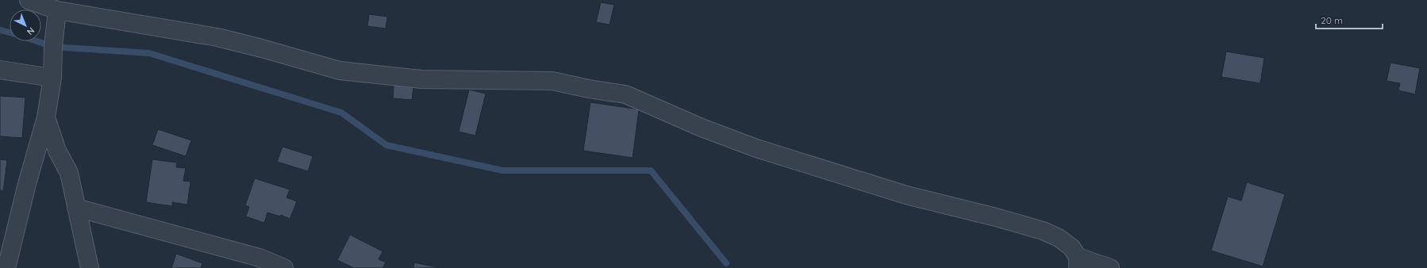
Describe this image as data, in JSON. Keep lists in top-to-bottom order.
{
  "scale_bar": "20 m",
  "north": "bottom right"
}
